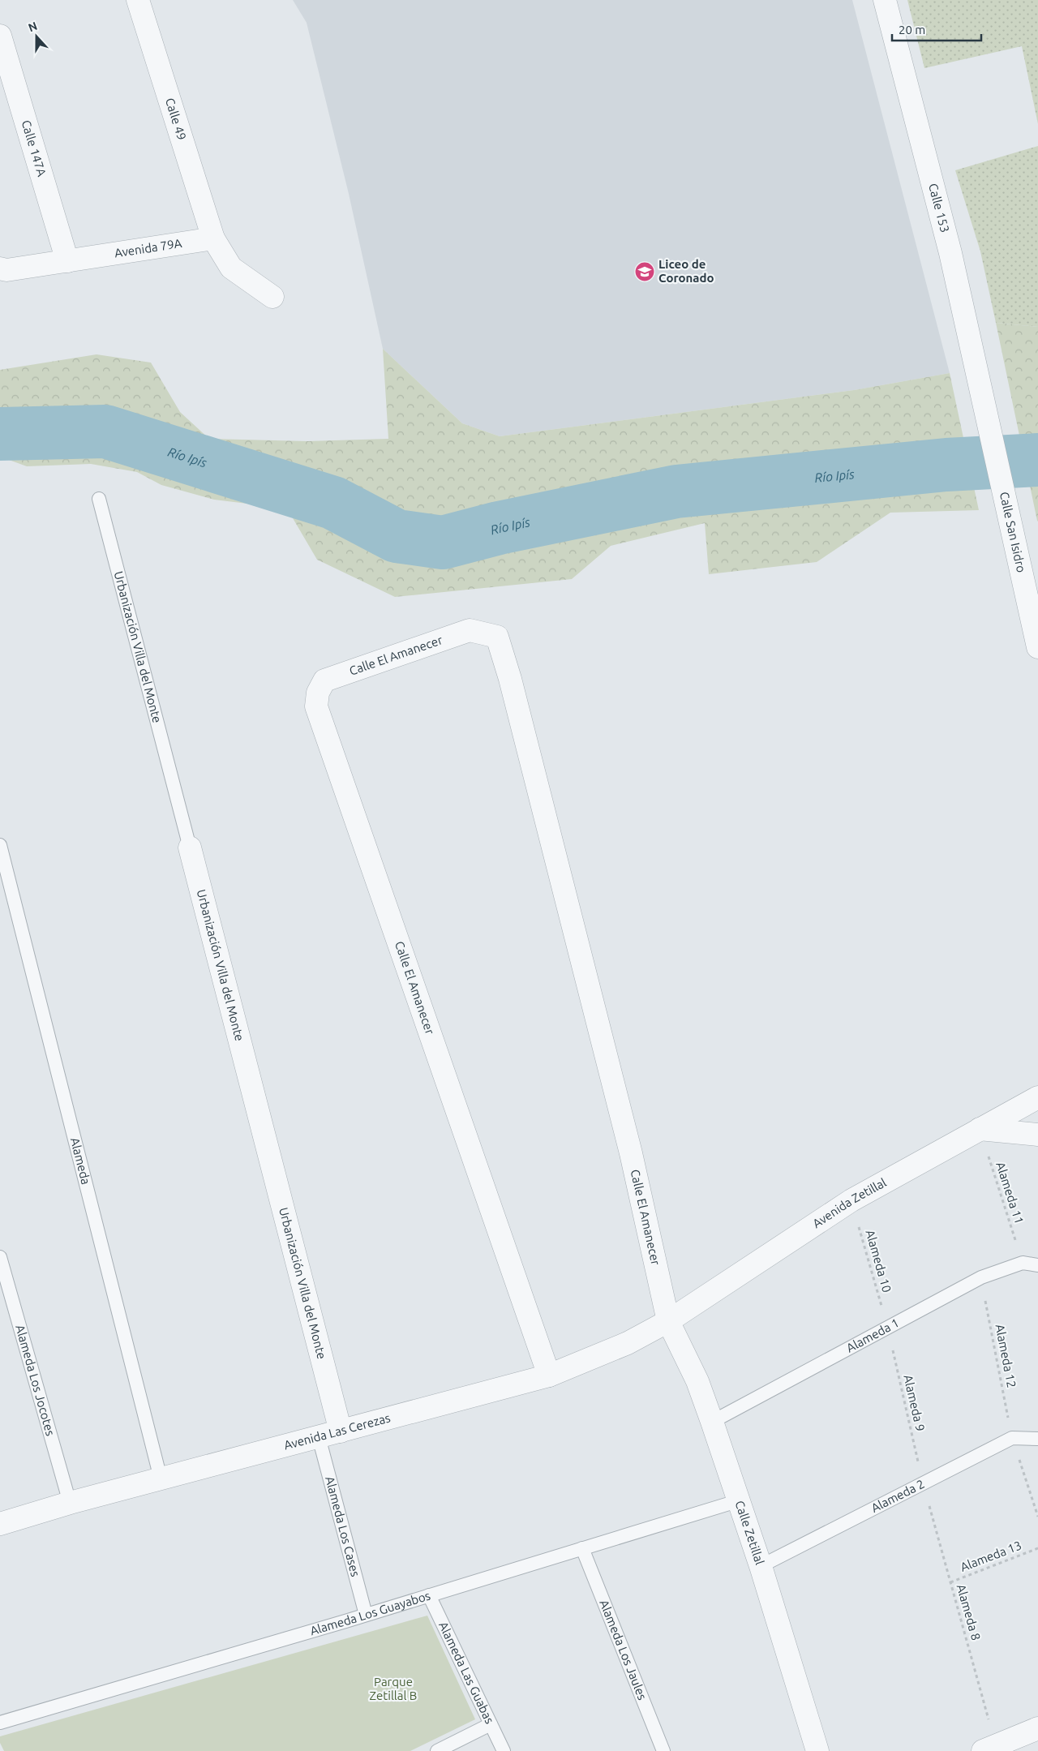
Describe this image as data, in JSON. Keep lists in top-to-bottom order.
{
  "streets": {
    "street": [
      "Calle 49",
      "Calle 147A",
      "Calle 153",
      "Avenida 79A",
      "Calle San Isidro",
      "Urbanización Villa del Monte",
      "Calle El Amanecer",
      "Avenida Zetillal",
      "Avenida Las Cerezas",
      "Calle Zetillal"
    ],
    "lane": [
      "Alameda",
      "Alameda 1",
      "Alameda Los Jocotes",
      "Alameda 2",
      "Alameda Los Cases",
      "Alameda Los Guayabos",
      "Alameda Los Jaules",
      "Alameda Las Guabas"
    ],
    "path": [
      "Alameda 11",
      "Alameda 10",
      "Alameda 12",
      "Alameda 9",
      "Alameda 13",
      "Alameda 8"
    ]
  },
  "crossings": [
    ["Calle 49", "Avenida 79A"],
    ["Calle 147A", "Avenida 79A"],
    ["Calle 153", "Calle San Isidro"],
    ["Urbanización Villa del Monte", "Avenida Las Cerezas"],
    ["Calle El Amanecer", "Avenida Zetillal"],
    ["Calle El Amanecer", "Avenida Las Cerezas"],
    ["Calle El Amanecer", "Calle Zetillal"],
    ["Alameda", "Avenida Las Cerezas"],
    ["Alameda 11", "Avenida Zetillal"],
    ["Alameda 11", "Alameda 1"],
    ["Avenida Zetillal", "Alameda 10"],
    ["Avenida Zetillal", "Avenida Las Cerezas"],
    ["Avenida Zetillal", "Calle Zetillal"],
    ["Alameda 10", "Alameda 1"],
    ["Alameda 10", "Alameda 9"],
    ["Alameda 1", "Alameda 12"],
    ["Alameda 1", "Alameda 9"],
    ["Alameda 1", "Calle Zetillal"],
    ["Alameda 12", "Alameda 2"],
    ["Alameda Los Jocotes", "Avenida Las Cerezas"],
    ["Alameda 9", "Alameda 2"],
    ["Alameda 9", "Alameda 8"],
    ["Avenida Las Cerezas", "Alameda Los Cases"],
    ["Avenida Las Cerezas", "Calle Zetillal"],
    ["Alameda 2", "Calle Zetillal"],
    ["Alameda 2", "Alameda 8"],
    ["Alameda Los Cases", "Alameda Los Guayabos"],
    ["Calle Zetillal", "Alameda Los Guayabos"],
    ["Alameda 13", "Alameda 8"],
    ["Alameda Los Guayabos", "Alameda Los Jaules"],
    ["Alameda Los Guayabos", "Alameda Las Guabas"]
  ],
  "water": ["Río Ipís"],
  "parks": ["Parque Zetillal B"],
  "places": {
    "school or university": ["Liceo de Coronado"]
  },
  "scale_bar": "20 m",
  "north": "top"
}
